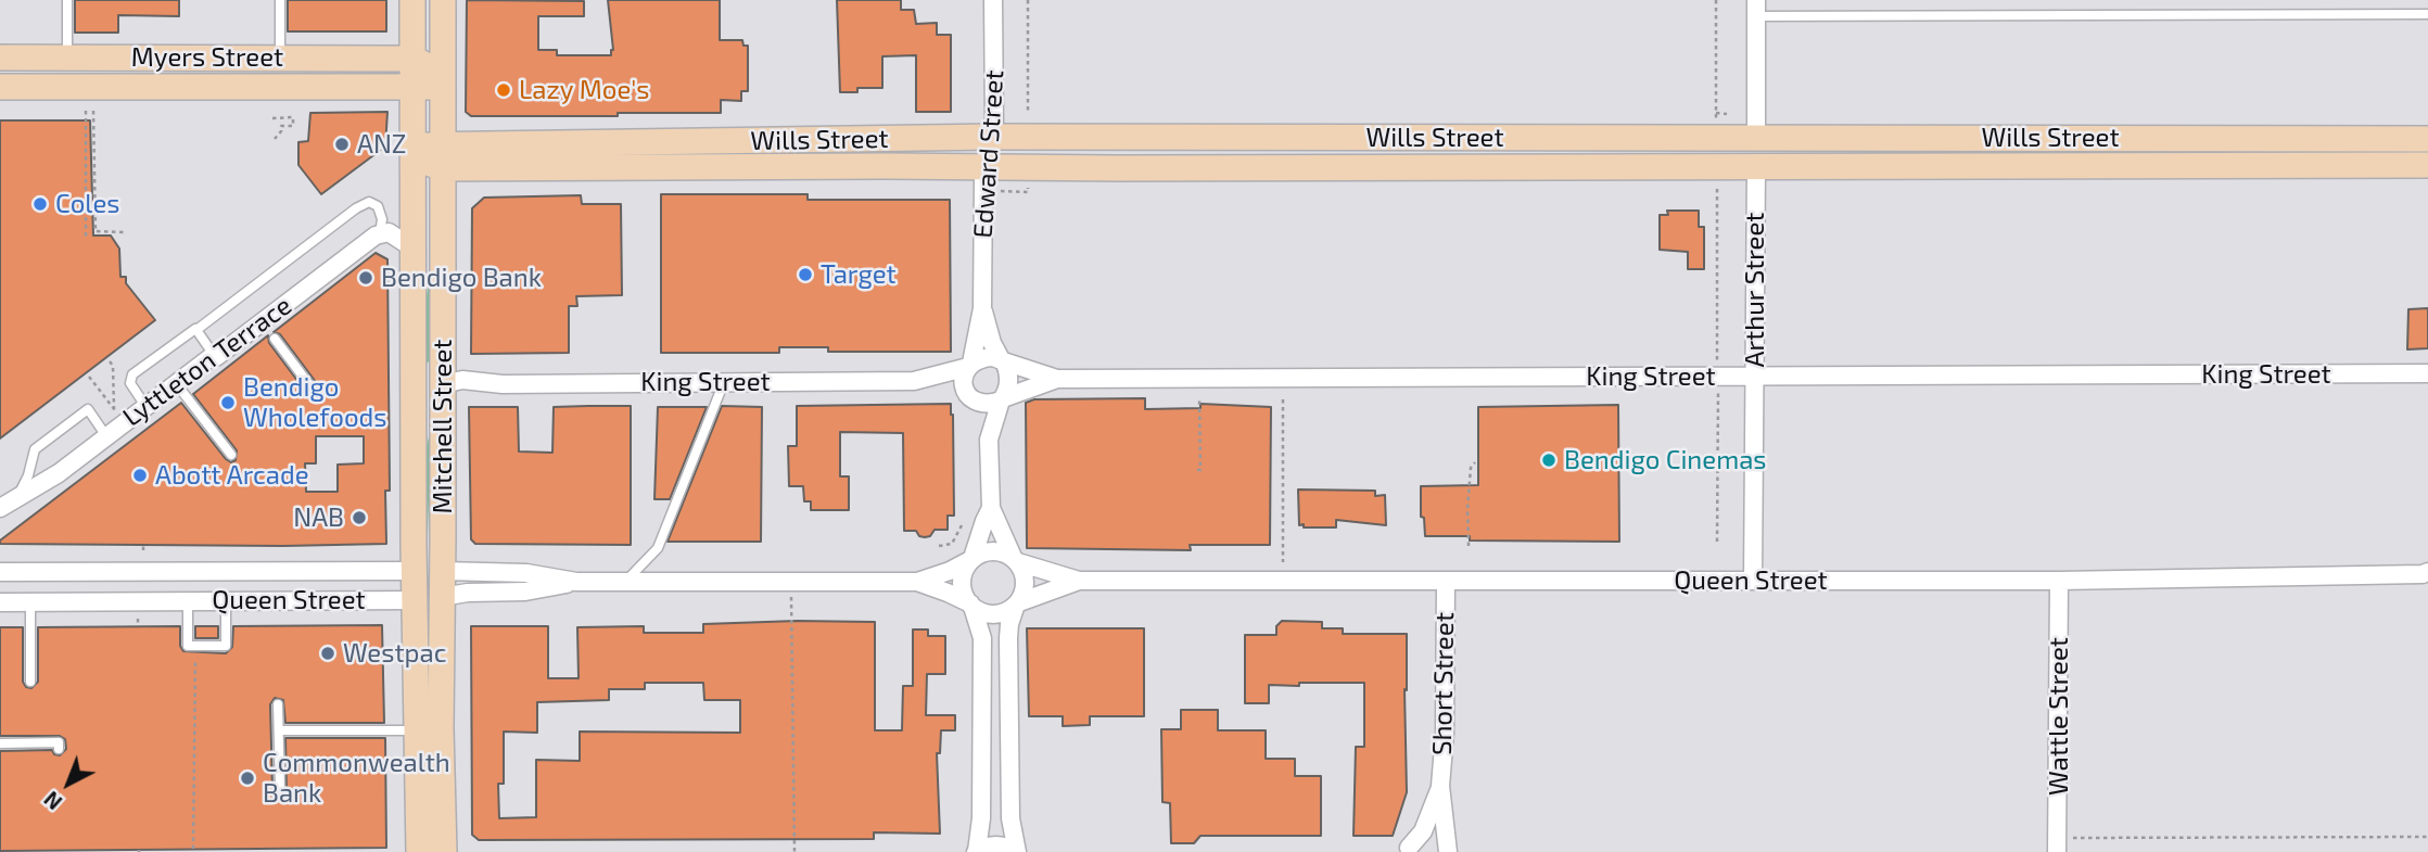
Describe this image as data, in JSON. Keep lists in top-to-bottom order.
{
  "streets": {
    "main road": [
      "Myers Street",
      "Wills Street",
      "Arthur Street",
      "Mitchell Street",
      "Queen Street"
    ],
    "street": [
      "Edward Street",
      "Lyttleton Terrace",
      "King Street",
      "Short Street",
      "Wattle Street"
    ]
  },
  "crossings": [
    ["Myers Street", "Mitchell Street"],
    ["Wills Street", "Edward Street"],
    ["Wills Street", "Arthur Street"],
    ["Wills Street", "Mitchell Street"],
    ["Edward Street", "King Street"],
    ["Arthur Street", "King Street"],
    ["Arthur Street", "Queen Street"],
    ["King Street", "Mitchell Street"],
    ["Mitchell Street", "Queen Street"],
    ["Queen Street", "Short Street"],
    ["Queen Street", "Wattle Street"]
  ],
  "places": [
    "Lazy Moe's",
    "ANZ",
    "Coles",
    "Target",
    "Bendigo Bank",
    "Bendigo Wholefoods",
    "Bendigo Cinemas",
    "Abott Arcade",
    "NAB",
    "Westpac",
    "Commonwealth Bank"
  ],
  "north": "bottom left"
}
